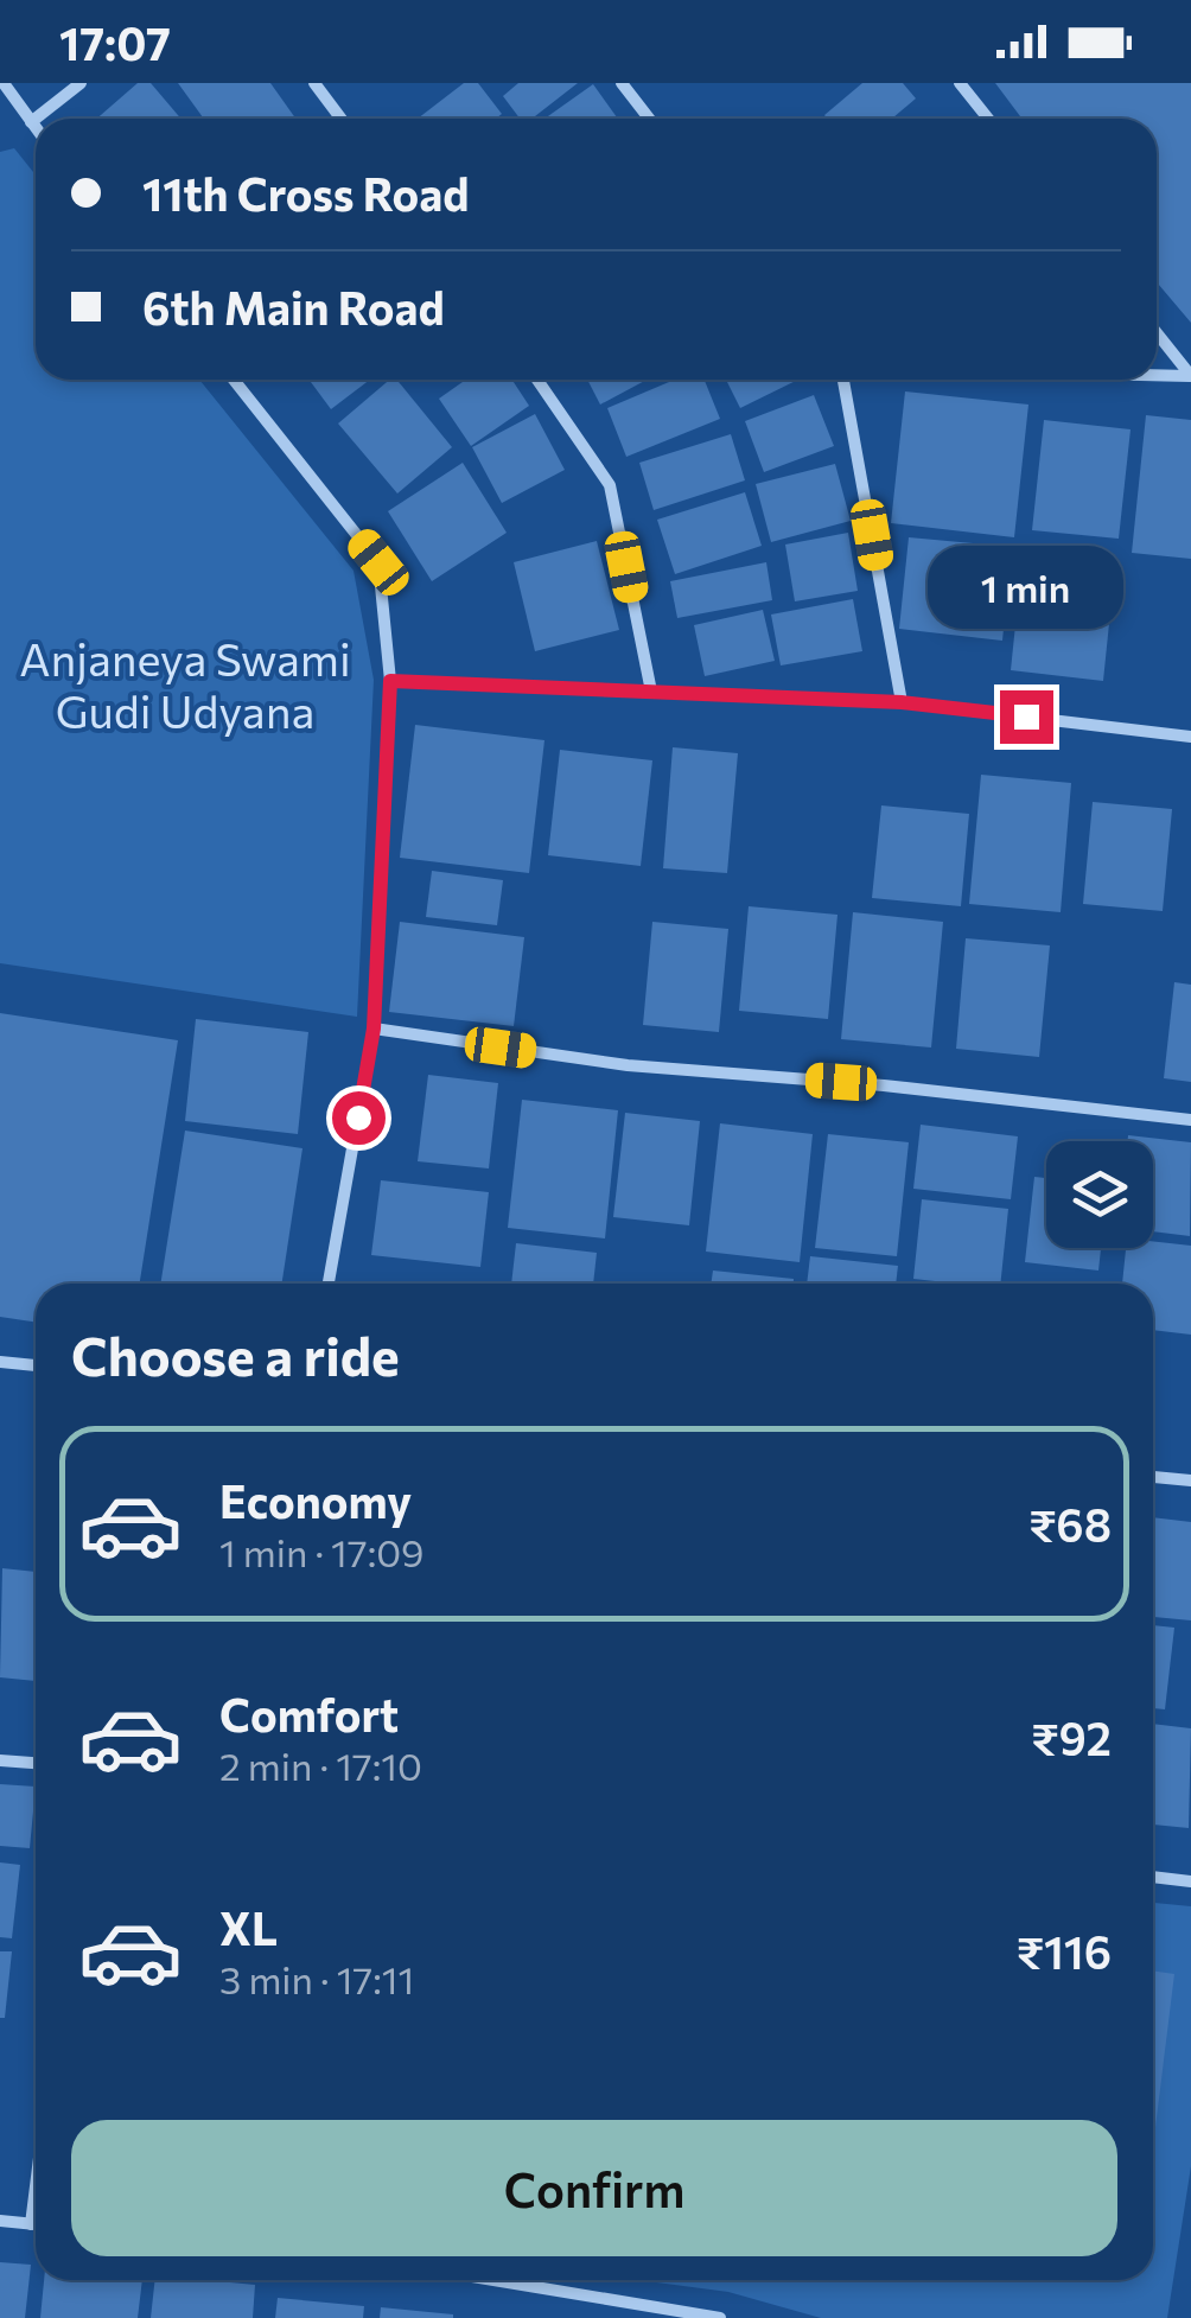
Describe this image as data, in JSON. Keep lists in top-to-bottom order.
{
  "parks": ["Anjaneya Swami Gudi Udyana"],
  "page": {
    "status": "17:07",
    "banner": ["11th Cross Road", "6th Main Road"],
    "bubble": "1 min",
    "heading": "Choose a ride",
    "list": [
      {
        "name": "Economy",
        "note": "1 min · 17:09",
        "value": "₹68"
      },
      {
        "name": "Comfort",
        "note": "2 min · 17:10",
        "value": "₹92"
      },
      {
        "name": "XL",
        "note": "3 min · 17:11",
        "value": "₹116"
      }
    ],
    "buttons": "Confirm"
  }
}
